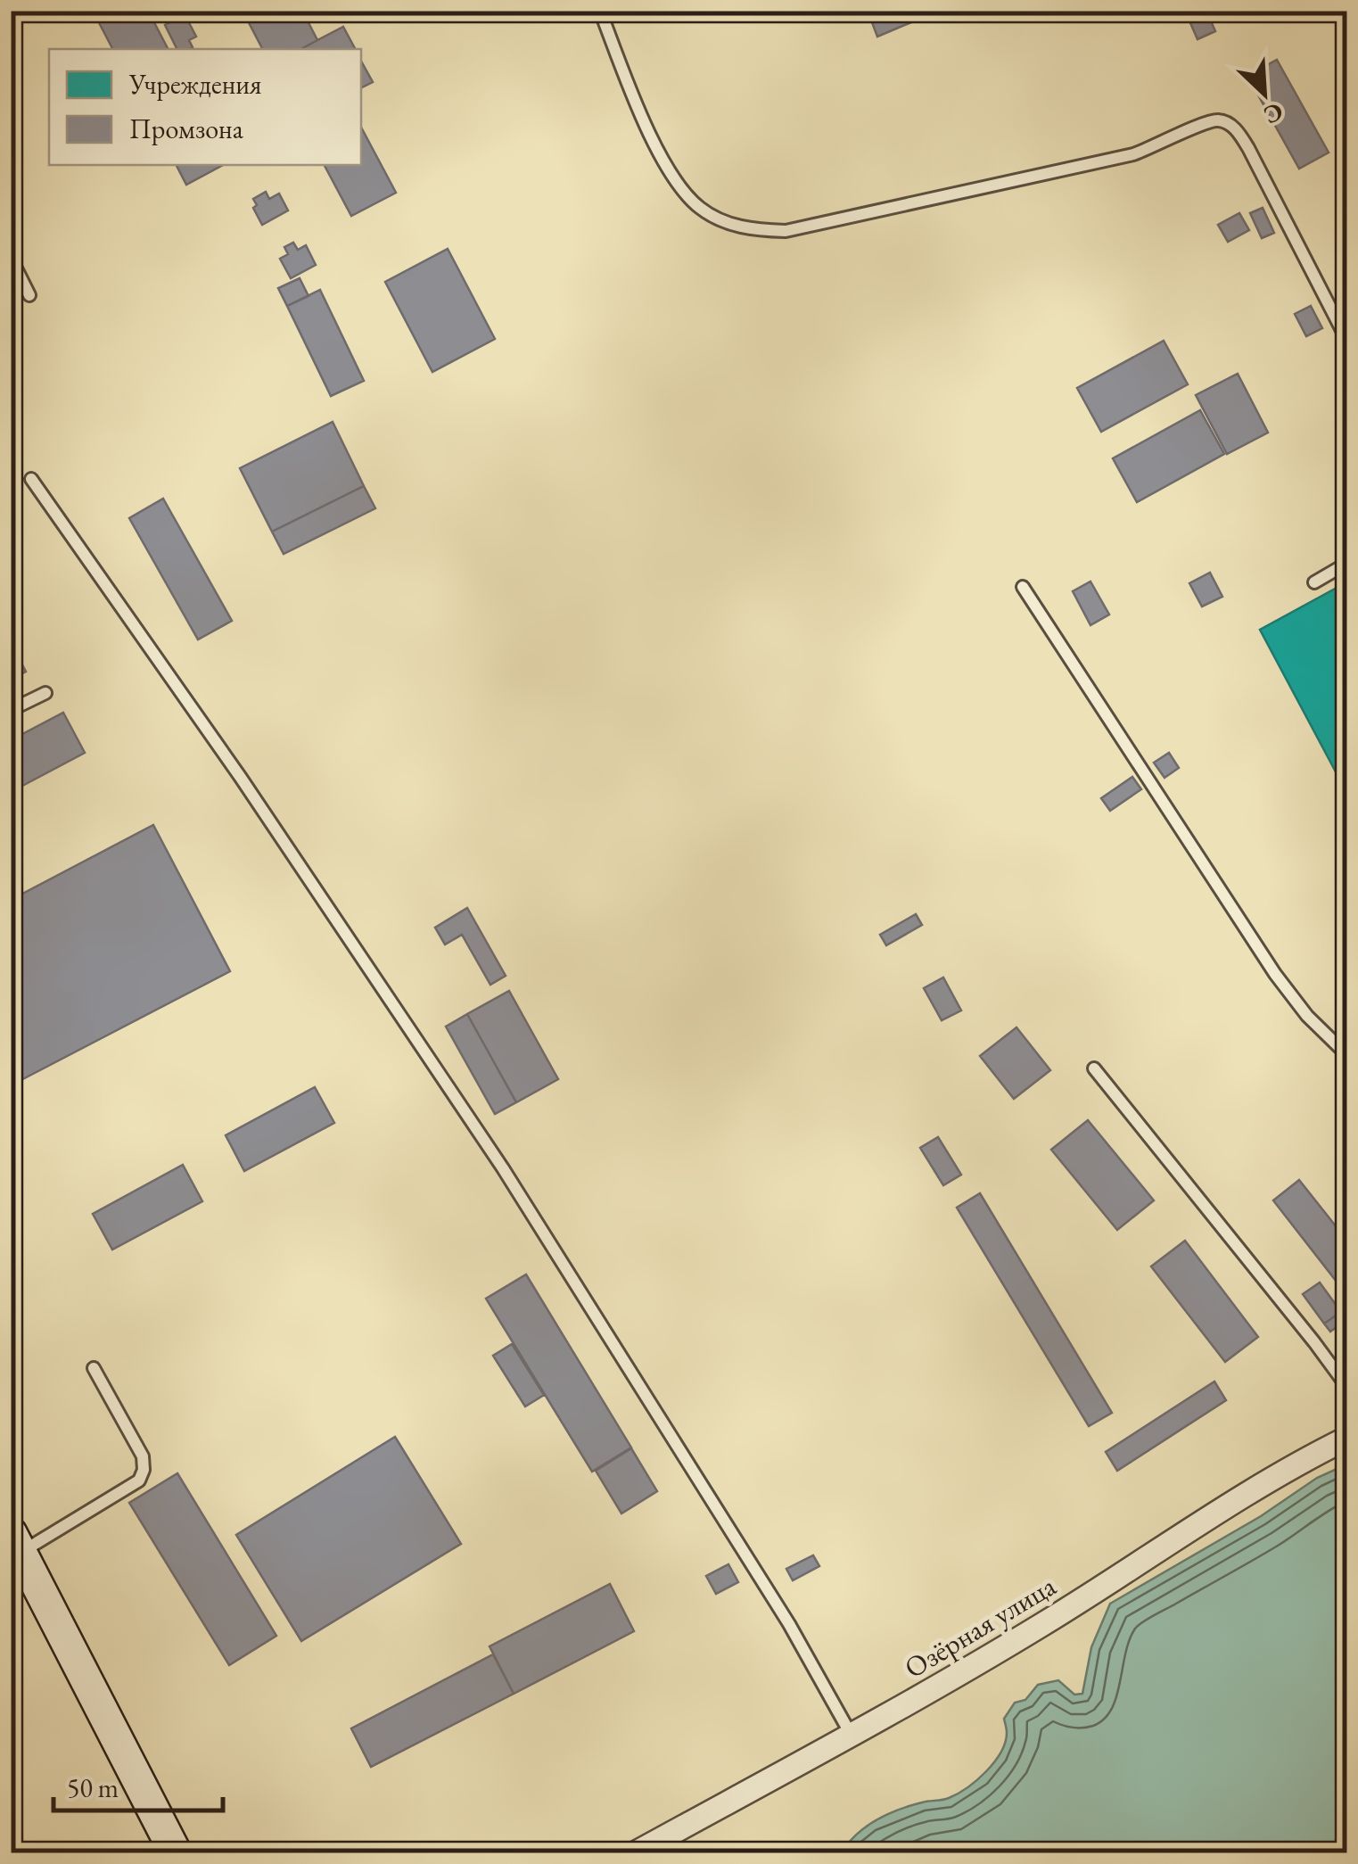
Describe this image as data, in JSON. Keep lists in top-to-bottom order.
{
  "streets": {
    "street": ["Озёрная улица"]
  },
  "legend": ["Учреждения", "Промзона"],
  "scale_bar": "50 m",
  "north": "bottom right"
}
